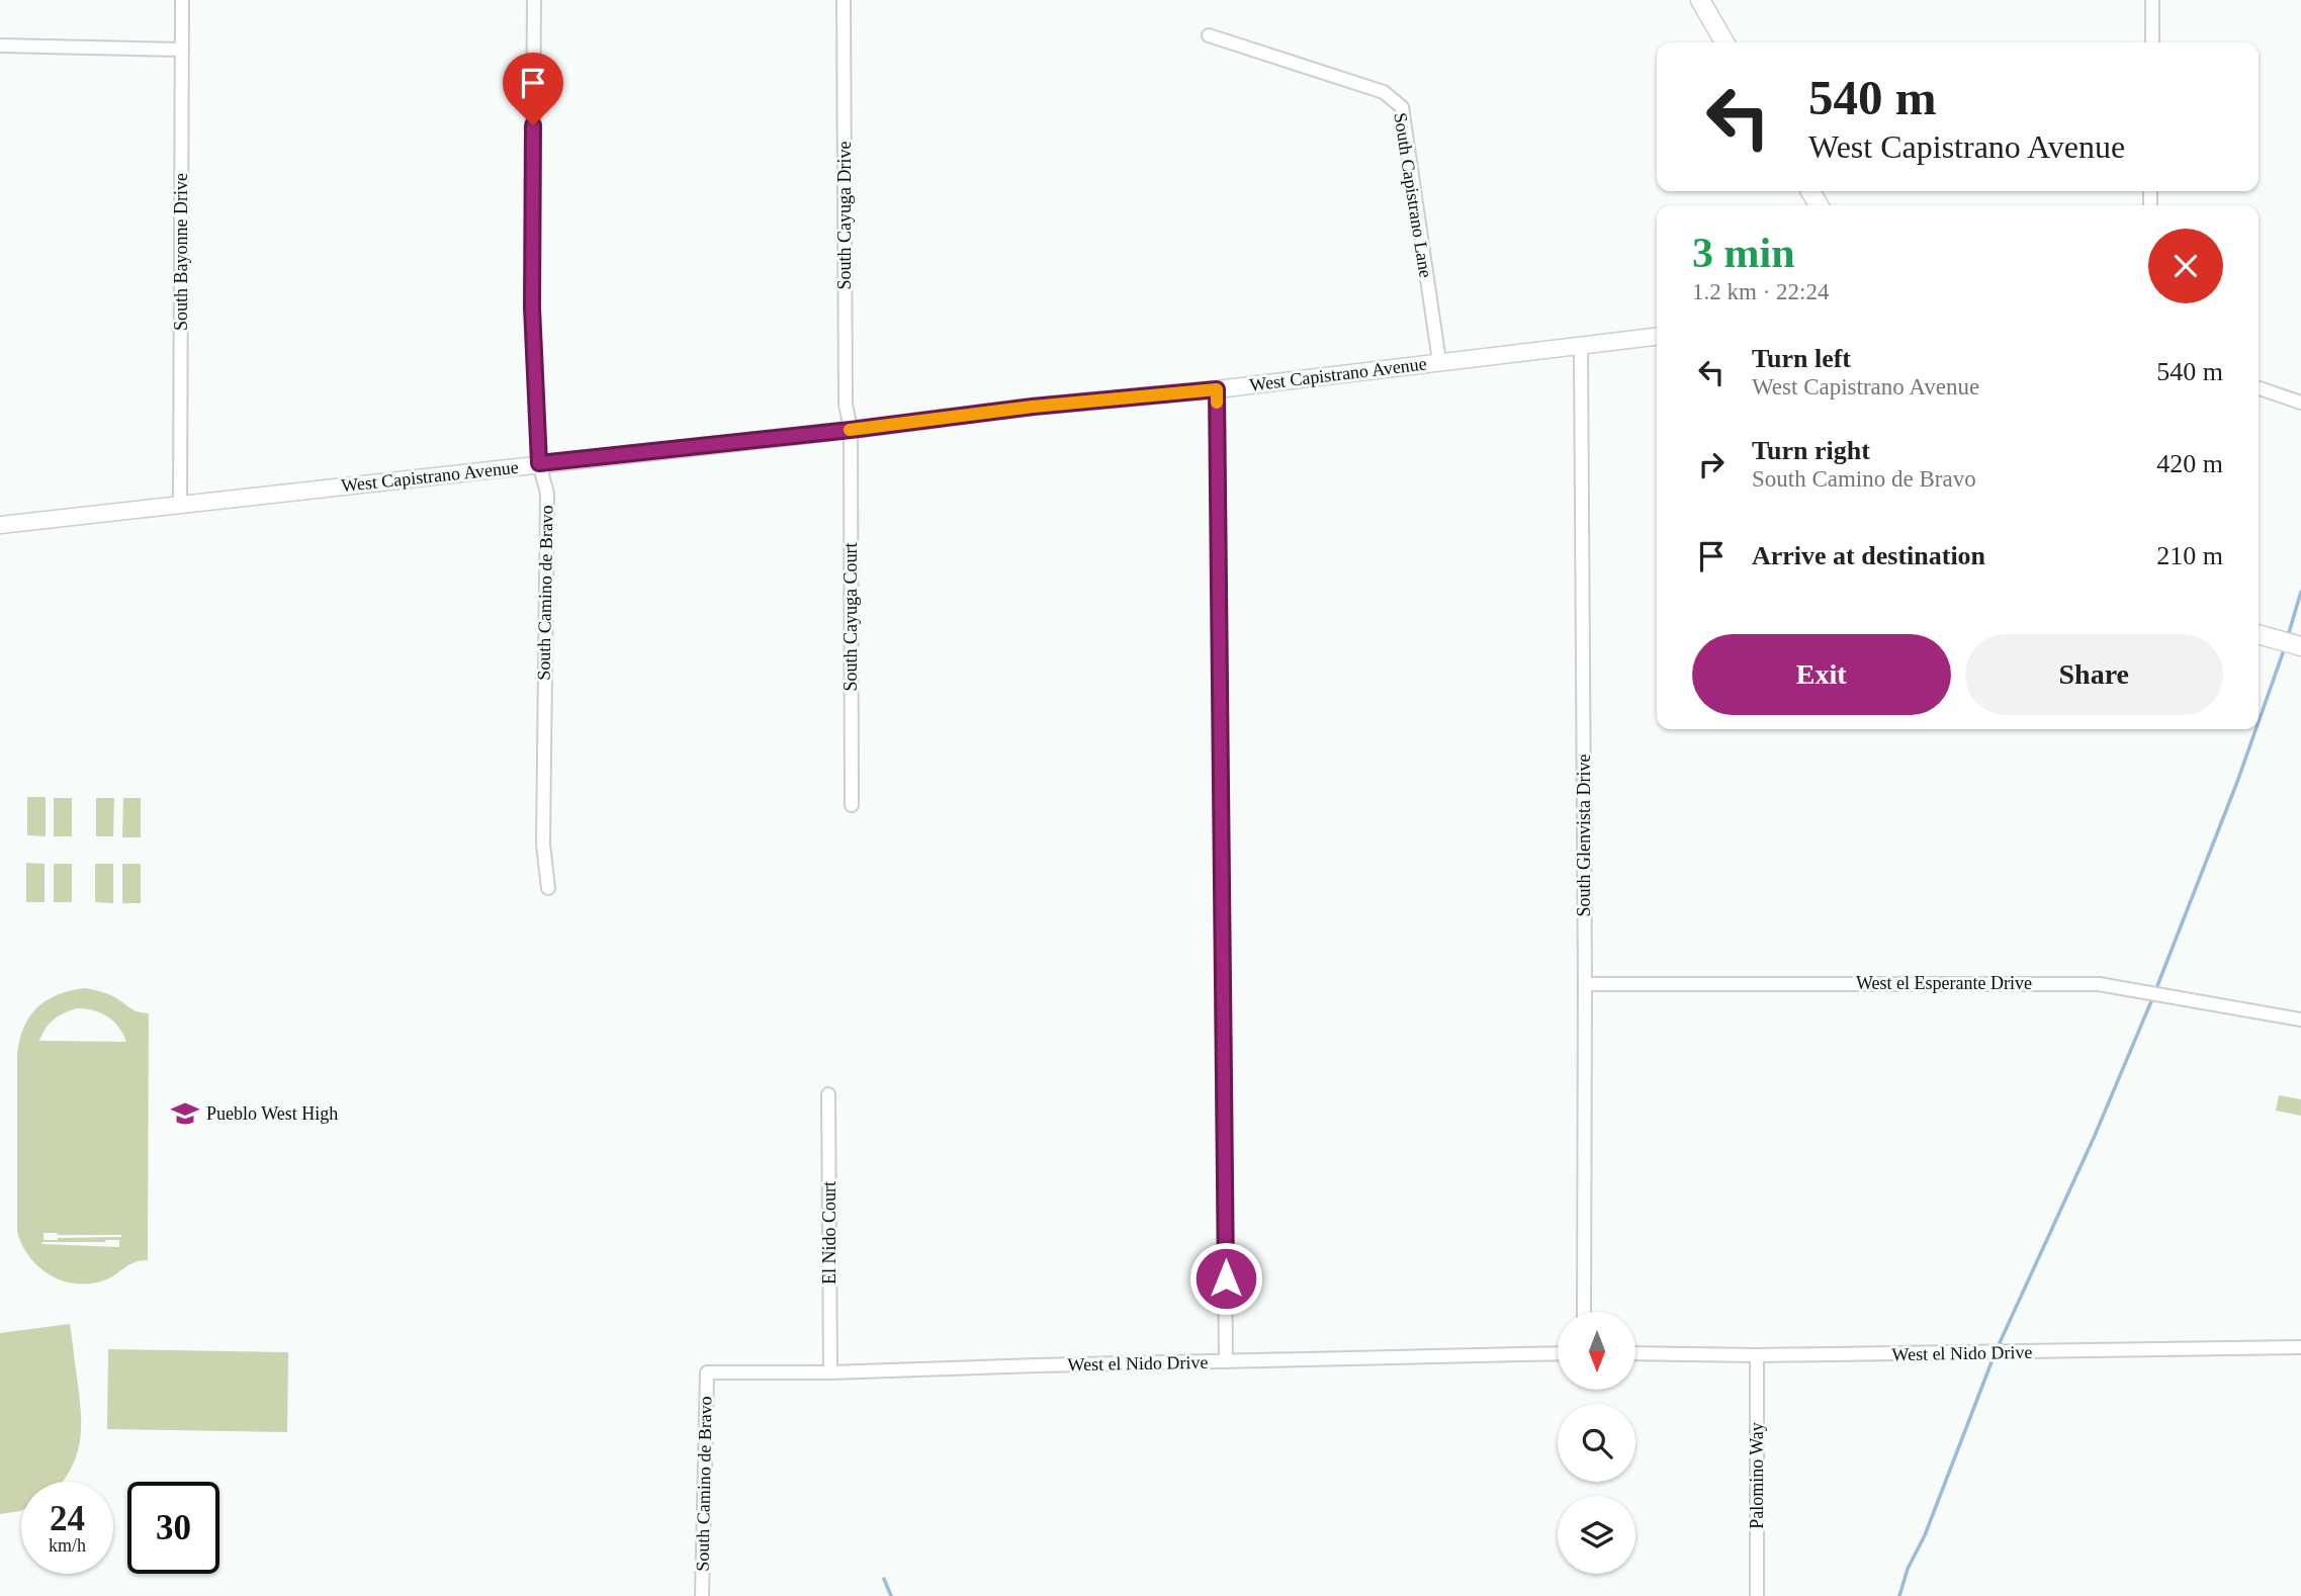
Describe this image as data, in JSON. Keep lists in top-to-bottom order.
{
  "streets": {
    "street": [
      "South Capistrano Lane",
      "South Cayuga Drive",
      "South Bayonne Drive",
      "West Capistrano Avenue",
      "South Camino de Bravo",
      "South Cayuga Court",
      "South Glenvista Drive",
      "West el Esperante Drive",
      "El Nido Court",
      "West el Nido Drive",
      "Palomino Way"
    ]
  },
  "crossings": [
    ["South Capistrano Lane", "West Capistrano Avenue"],
    ["South Cayuga Drive", "West Capistrano Avenue"],
    ["South Cayuga Drive", "South Cayuga Court"],
    ["South Bayonne Drive", "West Capistrano Avenue"],
    ["West Capistrano Avenue", "South Camino de Bravo"],
    ["West Capistrano Avenue", "South Cayuga Court"],
    ["West Capistrano Avenue", "South Glenvista Drive"],
    ["South Camino de Bravo", "West el Nido Drive"],
    ["South Glenvista Drive", "West el Esperante Drive"],
    ["El Nido Court", "West el Nido Drive"],
    ["West el Nido Drive", "Palomino Way"]
  ],
  "places": {
    "school or university": ["Pueblo West High"]
  },
  "north": "bottom",
  "page": {
    "turn": ["540 m", "West Capistrano Avenue"],
    "heading": ["3 min", "1.2 km · 22:24"],
    "list": [
      {
        "name": "Turn left",
        "note": "West Capistrano Avenue",
        "value": "540 m"
      },
      {
        "name": "Turn right",
        "note": "South Camino de Bravo",
        "value": "420 m"
      },
      {
        "name": "Arrive at destination",
        "value": "210 m"
      }
    ],
    "buttons": ["Exit", "Share"],
    "speed": "24 km/h",
    "limit": "30"
  }
}
